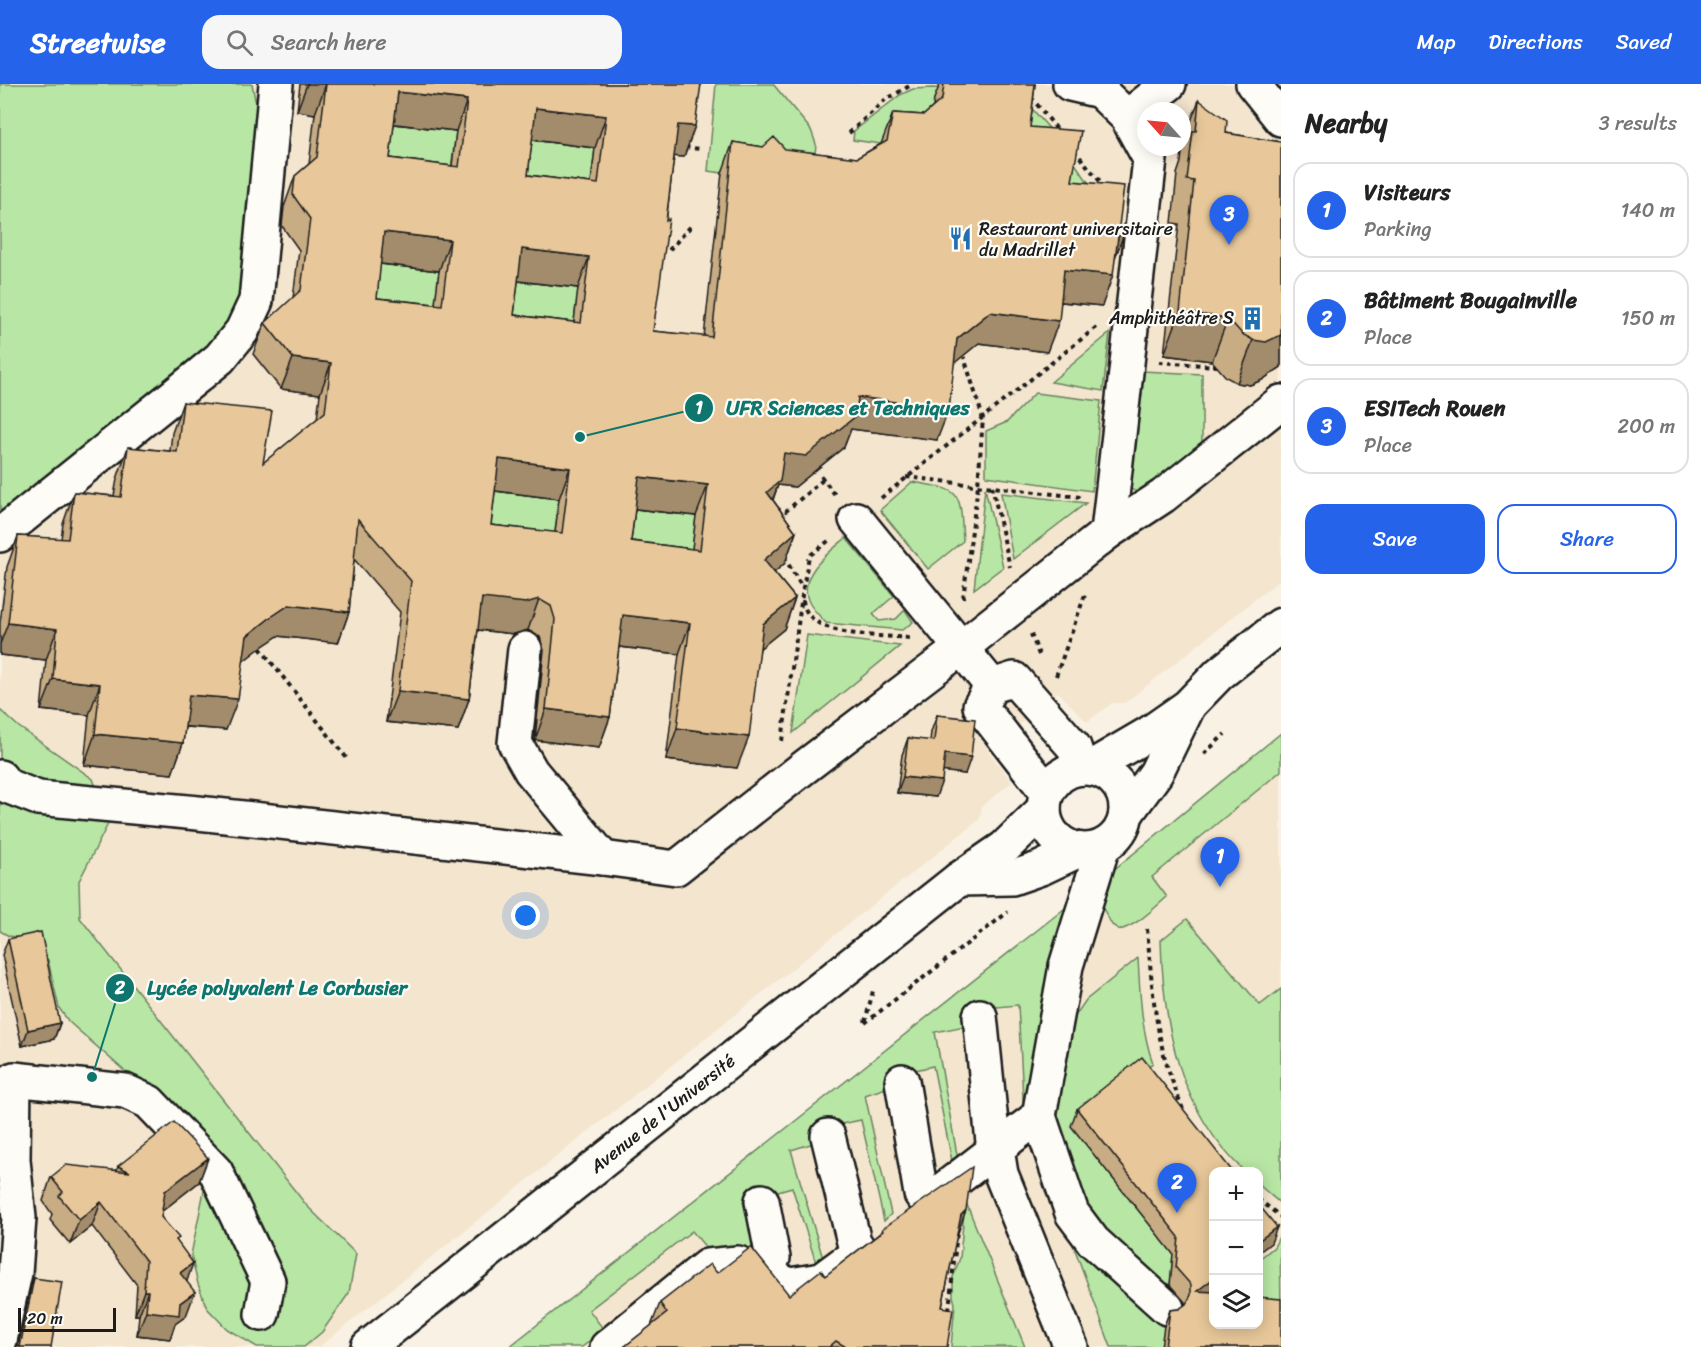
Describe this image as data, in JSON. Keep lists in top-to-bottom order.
{
  "streets": {
    "street": ["Avenue de l'Université"]
  },
  "places": {
    "restaurant": ["Restaurant universitaire du Madrillet"],
    "building": ["Amphithéâtre S"],
    "other": ["UFR Sciences et Techniques", "Lycée polyvalent Le Corbusier"]
  },
  "scale_bar": "20 m",
  "north": "top left",
  "page": {
    "header": "Streetwise",
    "search": "Search here",
    "nav": ["Map", "Directions", "Saved"],
    "heading": ["Nearby", "3 results"],
    "list": [
      {
        "mark": "1",
        "name": "Visiteurs",
        "note": "Parking",
        "value": "140 m"
      },
      {
        "mark": "2",
        "name": "Bâtiment Bougainville",
        "note": "Place",
        "value": "150 m"
      },
      {
        "mark": "3",
        "name": "ESITech Rouen",
        "note": "Place",
        "value": "200 m"
      }
    ],
    "pins": ["3", "1", "2"],
    "buttons": ["Save", "Share"],
    "map_buttons": ["+", "−"],
    "scale": "20 m"
  }
}
